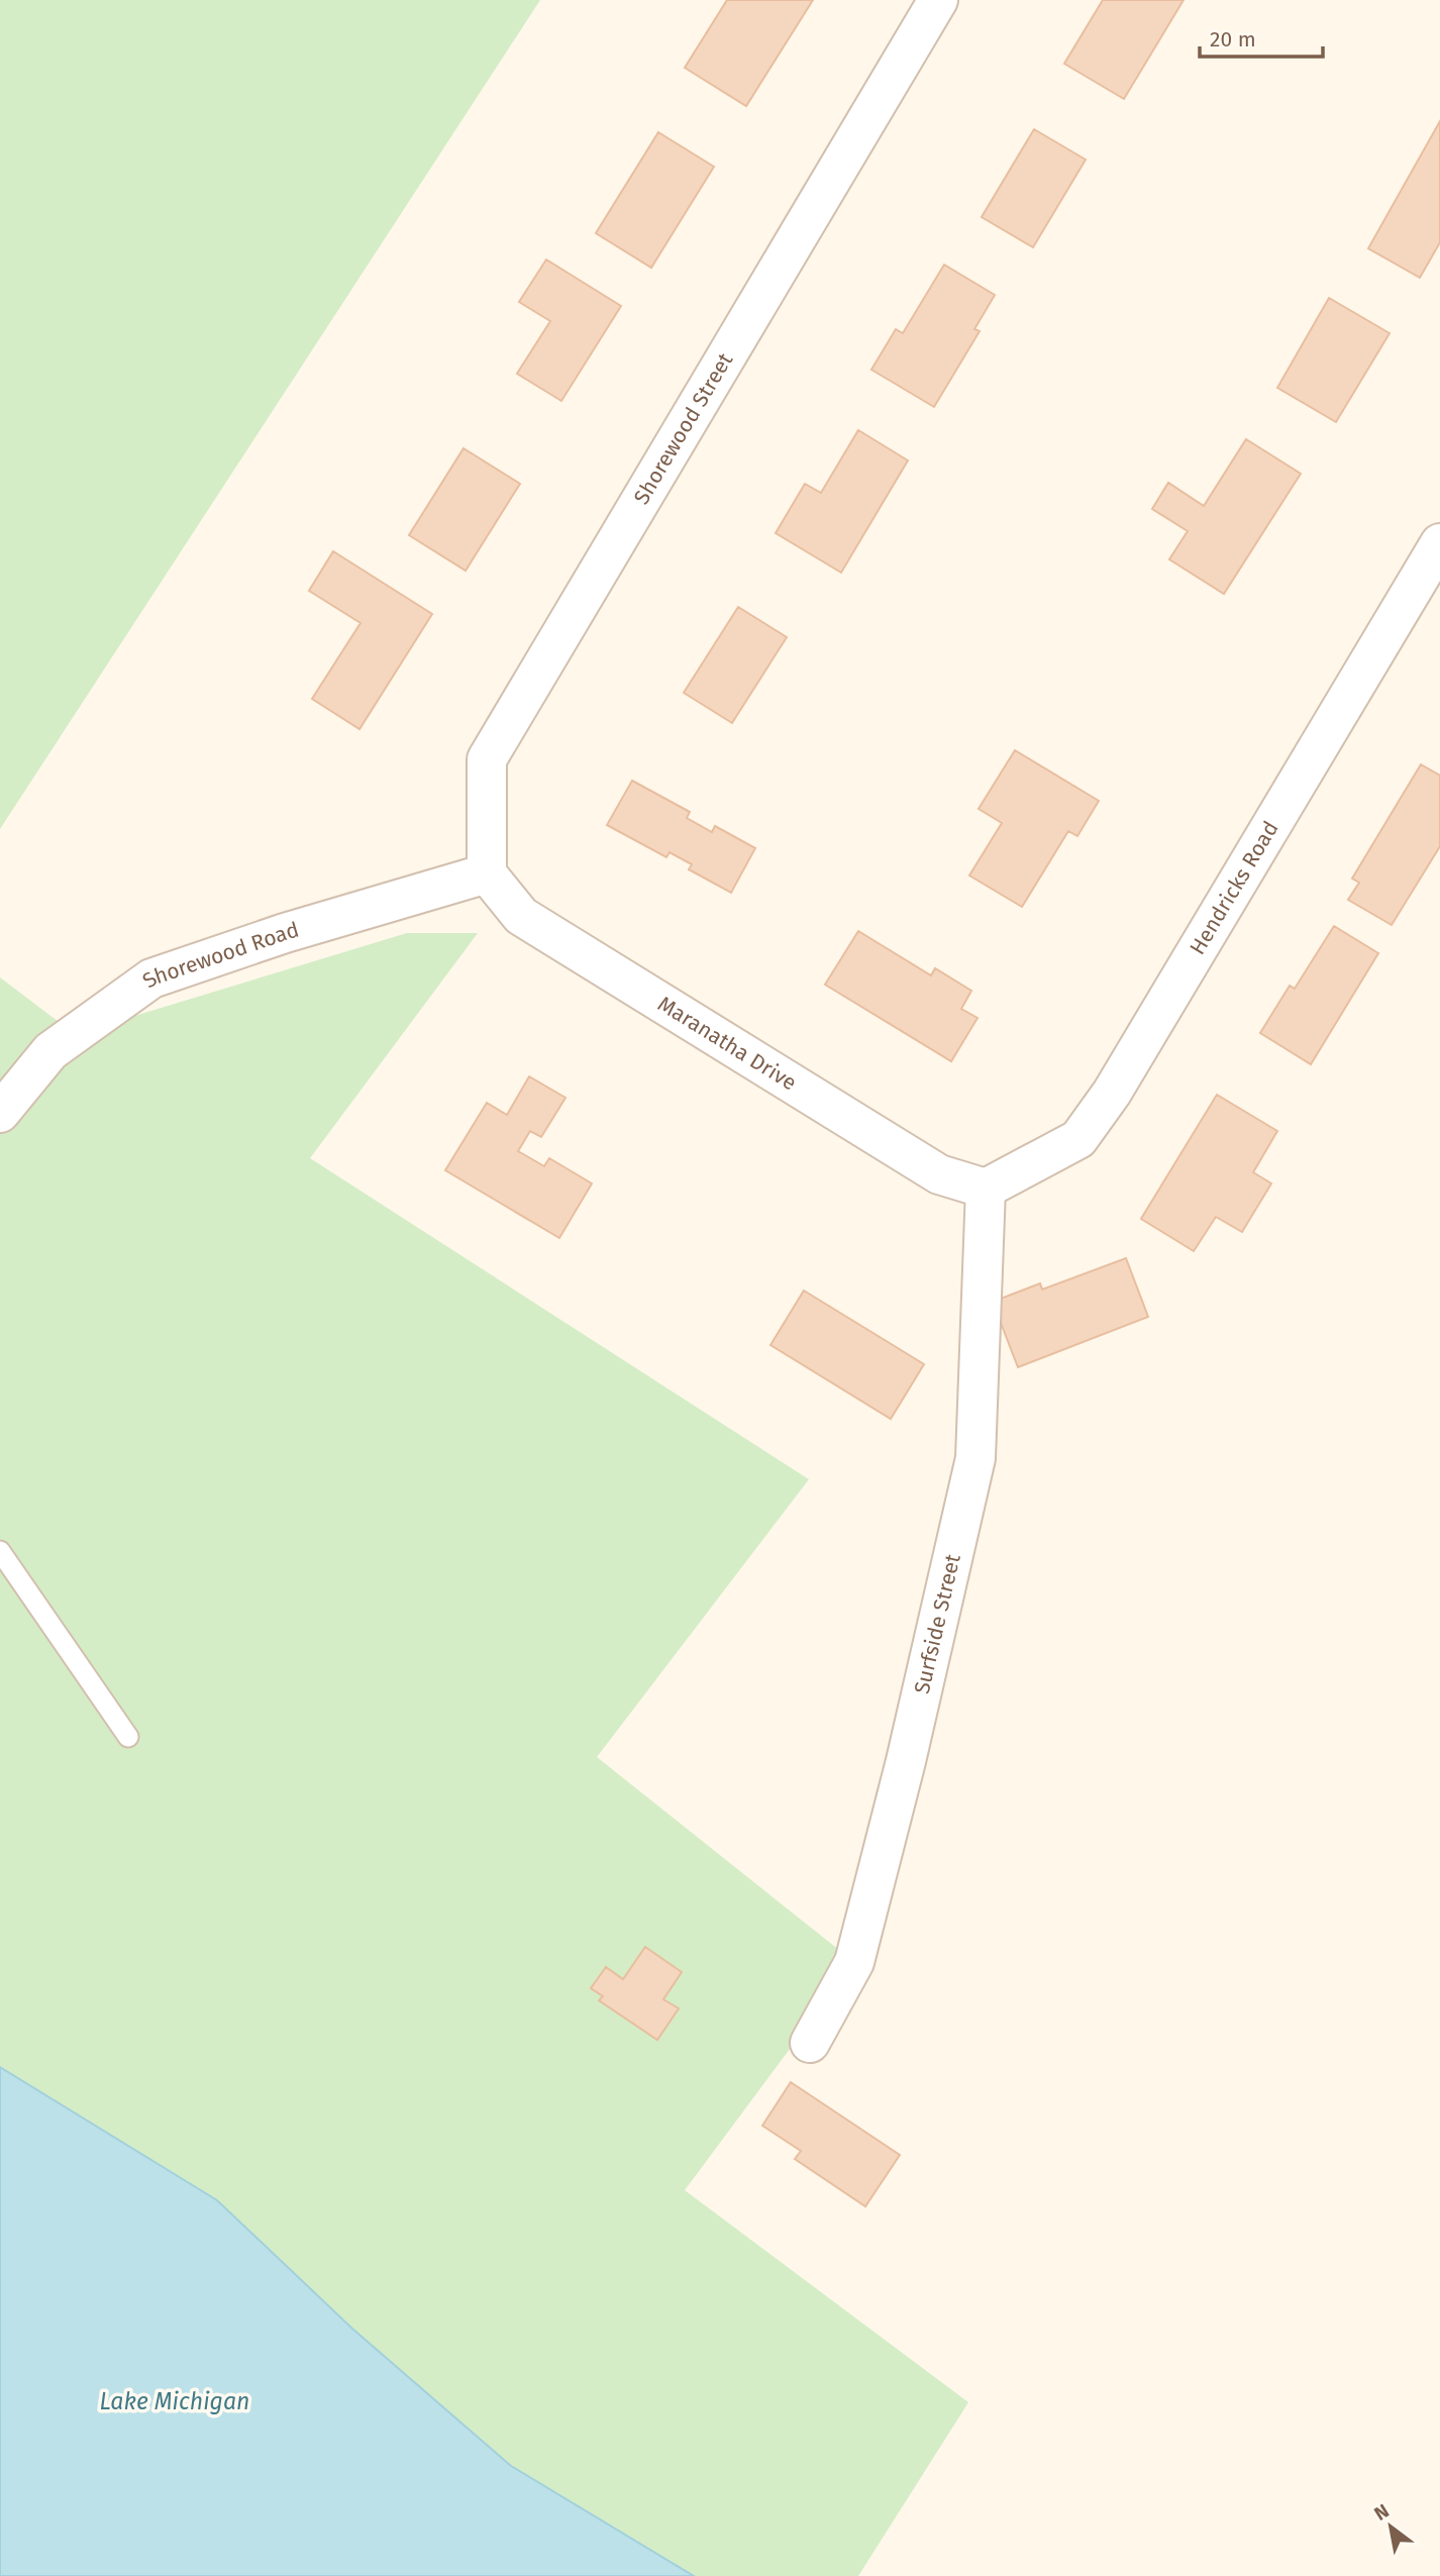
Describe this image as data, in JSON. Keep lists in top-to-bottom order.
{
  "streets": {
    "street": [
      "Shorewood Street",
      "Hendricks Road",
      "Shorewood Road",
      "Maranatha Drive",
      "Surfside Street"
    ]
  },
  "crossings": [
    ["Shorewood Street", "Shorewood Road"],
    ["Shorewood Street", "Maranatha Drive"],
    ["Hendricks Road", "Maranatha Drive"],
    ["Hendricks Road", "Surfside Street"],
    ["Shorewood Road", "Maranatha Drive"],
    ["Maranatha Drive", "Surfside Street"]
  ],
  "water": ["Lake Michigan"],
  "scale_bar": "20 m",
  "north": "top left"
}
